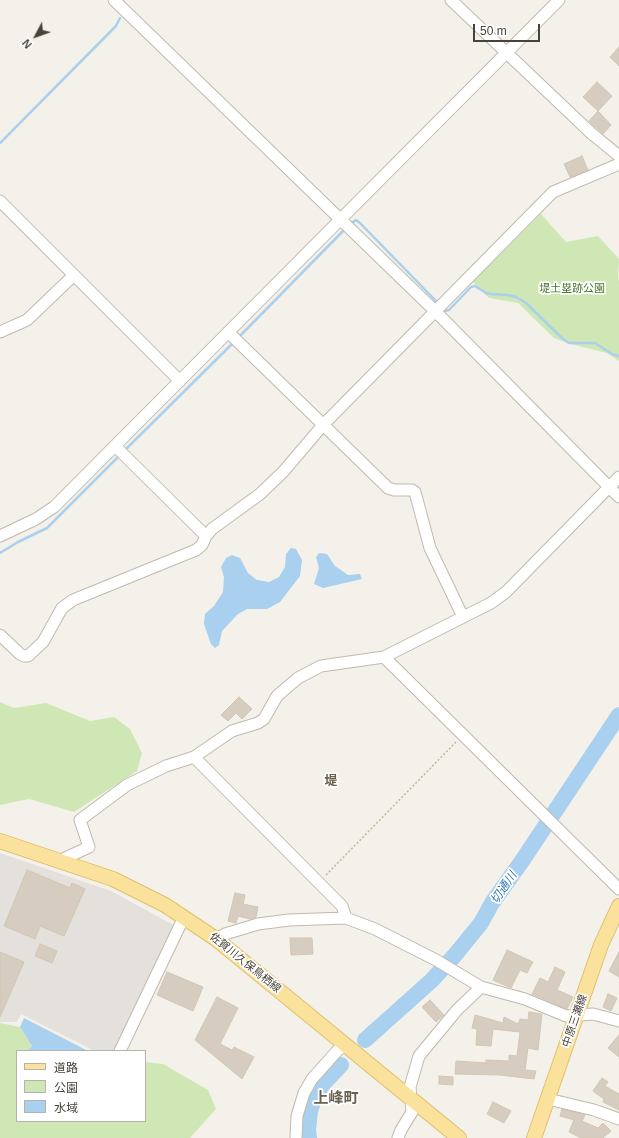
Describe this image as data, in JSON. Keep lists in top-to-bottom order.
{
  "streets": {
    "main road": ["佐賀川久保鳥栖線", "中原三瀬線"]
  },
  "districts": ["堤", "上峰町"],
  "water": ["切通川"],
  "parks": ["堤土塁跡公園"],
  "legend": ["道路", "公園", "水域"],
  "scale_bar": "50 m",
  "north": "bottom left"
}
